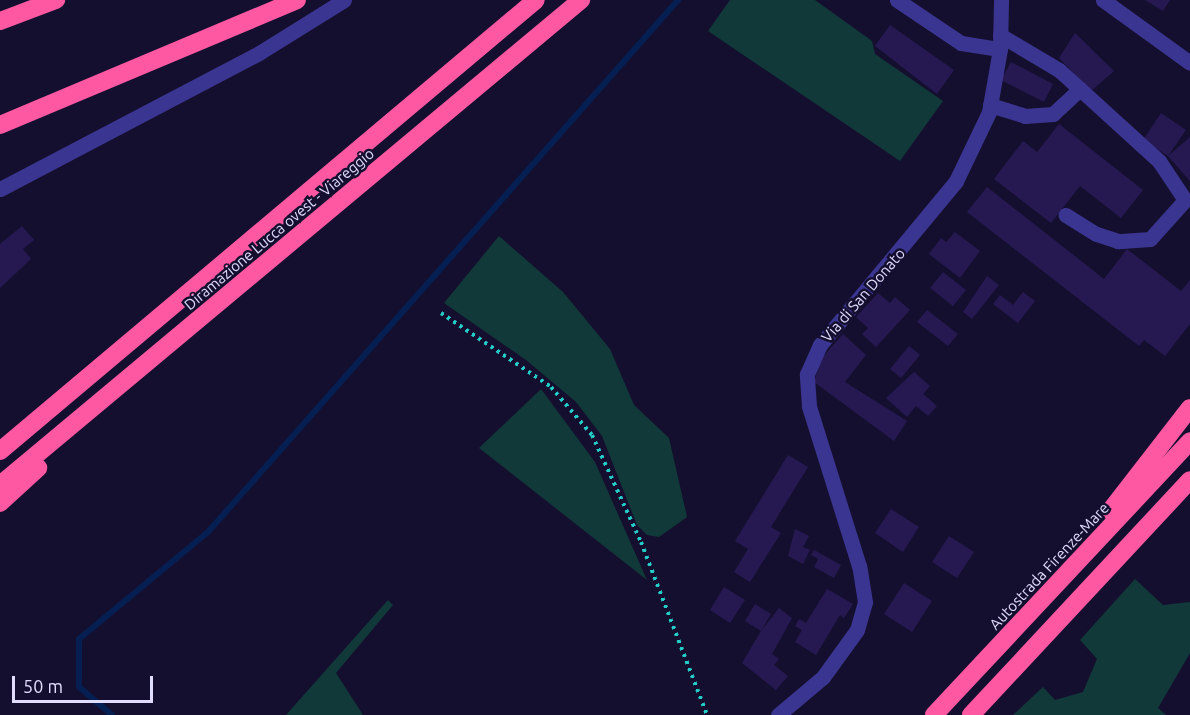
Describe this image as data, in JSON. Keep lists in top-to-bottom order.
{
  "streets": {
    "highway": ["Diramazione Lucca ovest - Viareggio", "Autostrada Firenze-Mare"],
    "street": ["Via di San Donato"]
  },
  "scale_bar": "50 m"
}
